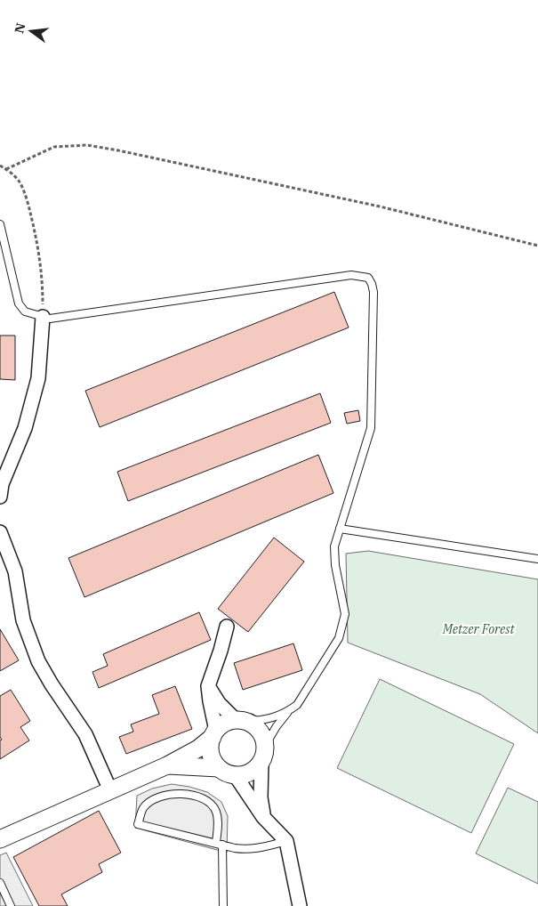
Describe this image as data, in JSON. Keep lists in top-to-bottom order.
{
  "parks": ["Metzer Forest"],
  "north": "left"
}
